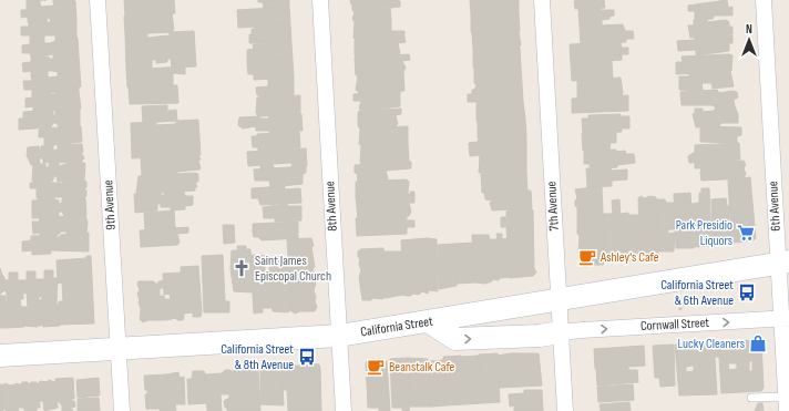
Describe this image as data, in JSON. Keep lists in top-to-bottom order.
{
  "streets": {
    "main road": ["California Street"],
    "street": [
      "9th Avenue",
      "8th Avenue",
      "7th Avenue",
      "6th Avenue",
      "Cornwall Street"
    ]
  },
  "crossings": [
    ["9th Avenue", "California Street"],
    ["8th Avenue", "California Street"],
    ["7th Avenue", "Cornwall Street"],
    ["7th Avenue", "California Street"],
    ["6th Avenue", "Cornwall Street"],
    ["6th Avenue", "California Street"]
  ],
  "one_way": ["Cornwall Street"],
  "places": {
    "supermarket": ["Park Presidio Liquors"],
    "cafe": ["Ashley's Cafe", "Beanstalk Cafe"],
    "church": ["Saint James Episcopal Church"],
    "bus stop": ["California Street & 6th Avenue", "California Street & 8th Avenue"],
    "shop": ["Lucky Cleaners"]
  },
  "north": "top"
}
